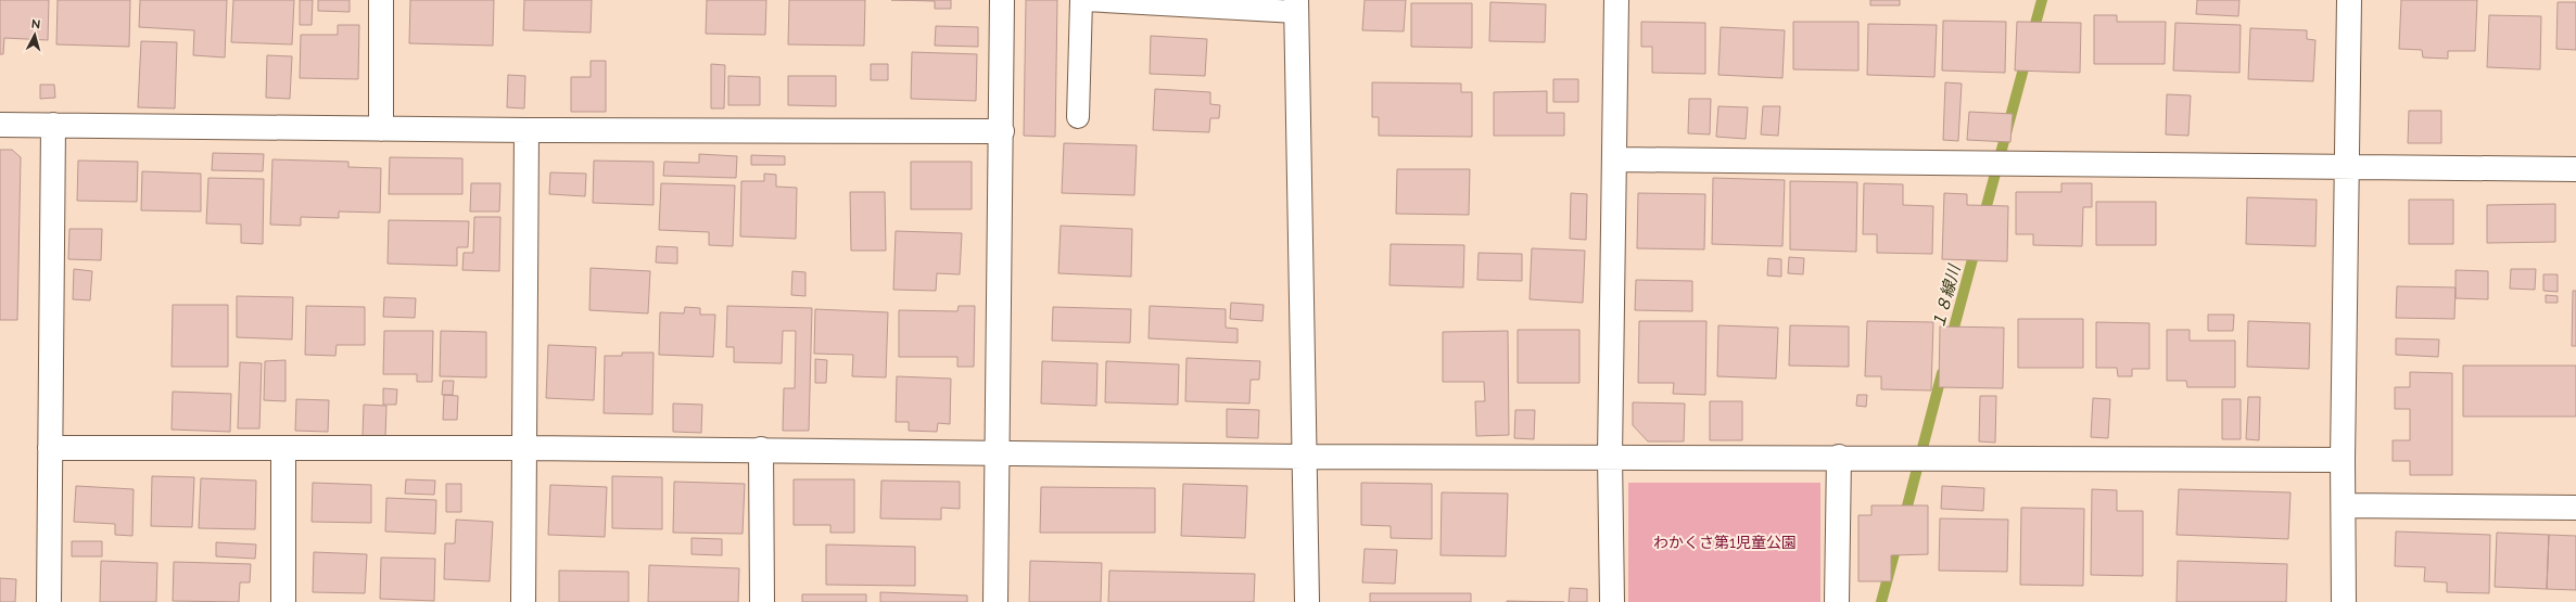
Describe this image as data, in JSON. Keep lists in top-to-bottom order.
{
  "water": ["１８線川"],
  "parks": ["わかくさ第1児童公園"],
  "north": "top"
}
